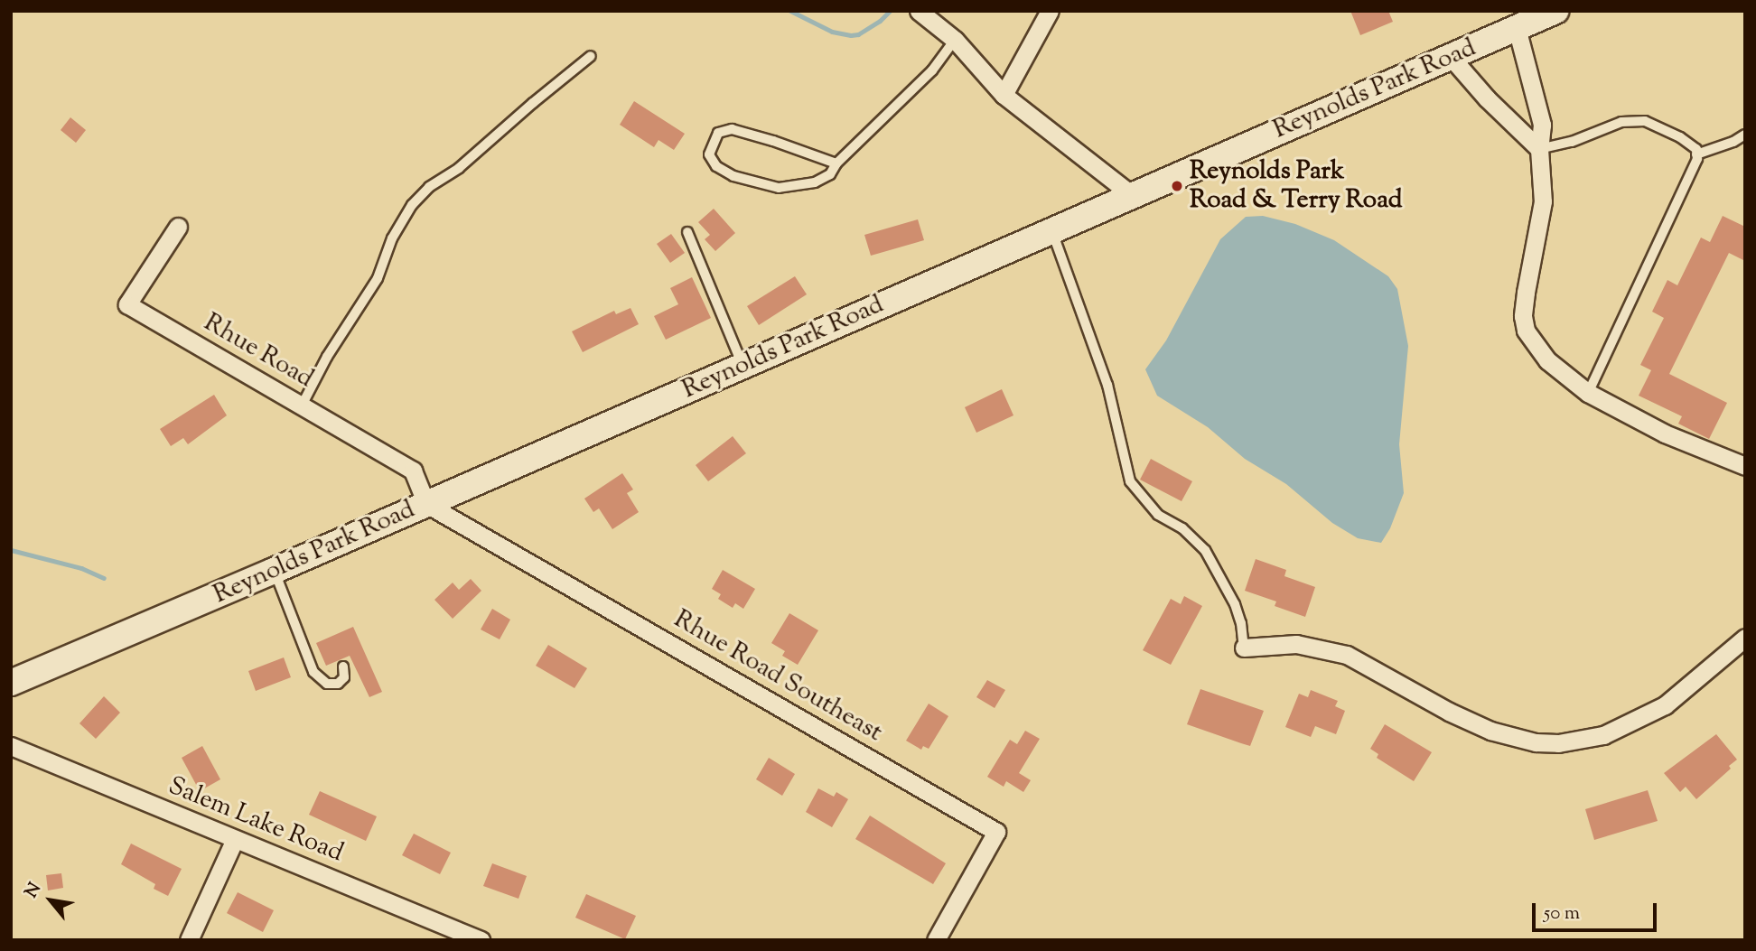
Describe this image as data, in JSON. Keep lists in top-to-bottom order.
{
  "streets": {
    "main road": ["Reynolds Park Road"],
    "street": ["Rhue Road", "Rhue Road Southeast", "Salem Lake Road"]
  },
  "crossings": [
    ["Reynolds Park Road", "Rhue Road"],
    ["Reynolds Park Road", "Rhue Road Southeast"],
    ["Rhue Road", "Rhue Road Southeast"]
  ],
  "places": ["Reynolds Park Road & Terry Road"],
  "scale_bar": "50 m",
  "north": "top left"
}
